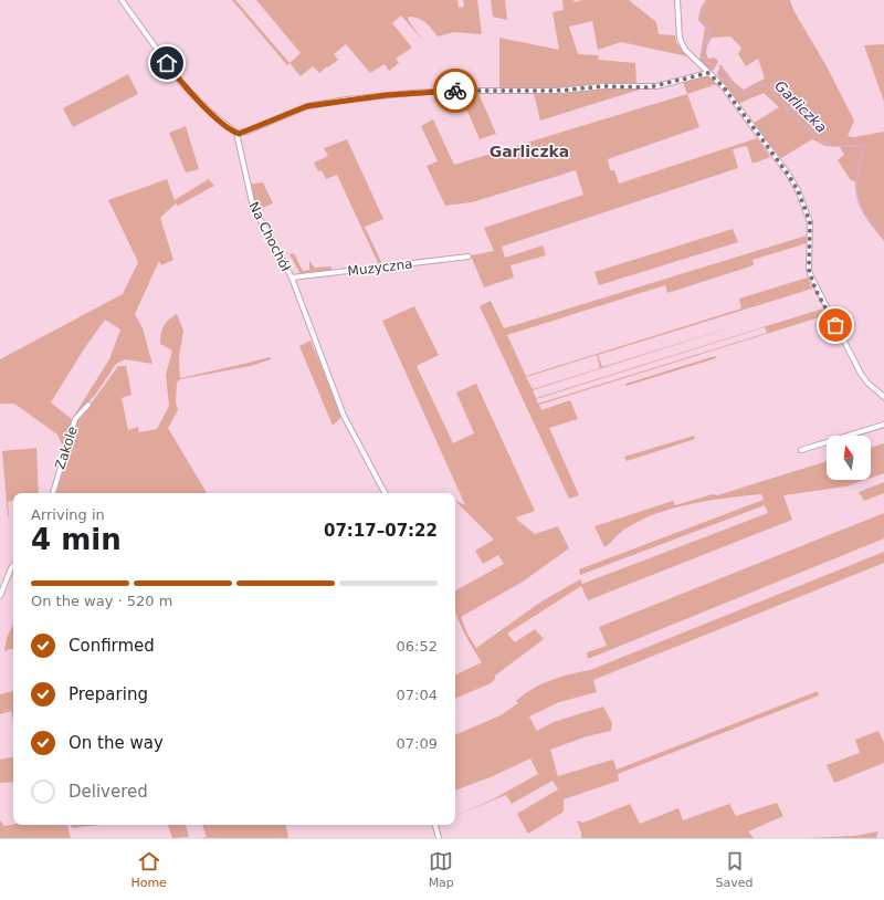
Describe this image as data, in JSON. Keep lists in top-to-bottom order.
{
  "streets": {
    "street": ["Na Chochół", "Muzyczna", "Zakole"]
  },
  "crossings": [
    ["Na Chochół", "Muzyczna"]
  ],
  "districts": ["Garliczka"],
  "water": ["Garliczka"],
  "north": "top",
  "page": {
    "heading": ["4 min", "Arriving in", "07:17–07:22"],
    "bar": "On the way · 520 m",
    "list": [
      ["Confirmed", "06:52"],
      ["Preparing", "07:04"],
      ["On the way", "07:09"],
      "Delivered"
    ],
    "tabs": ["Home", "Map", "Saved"]
  }
}
